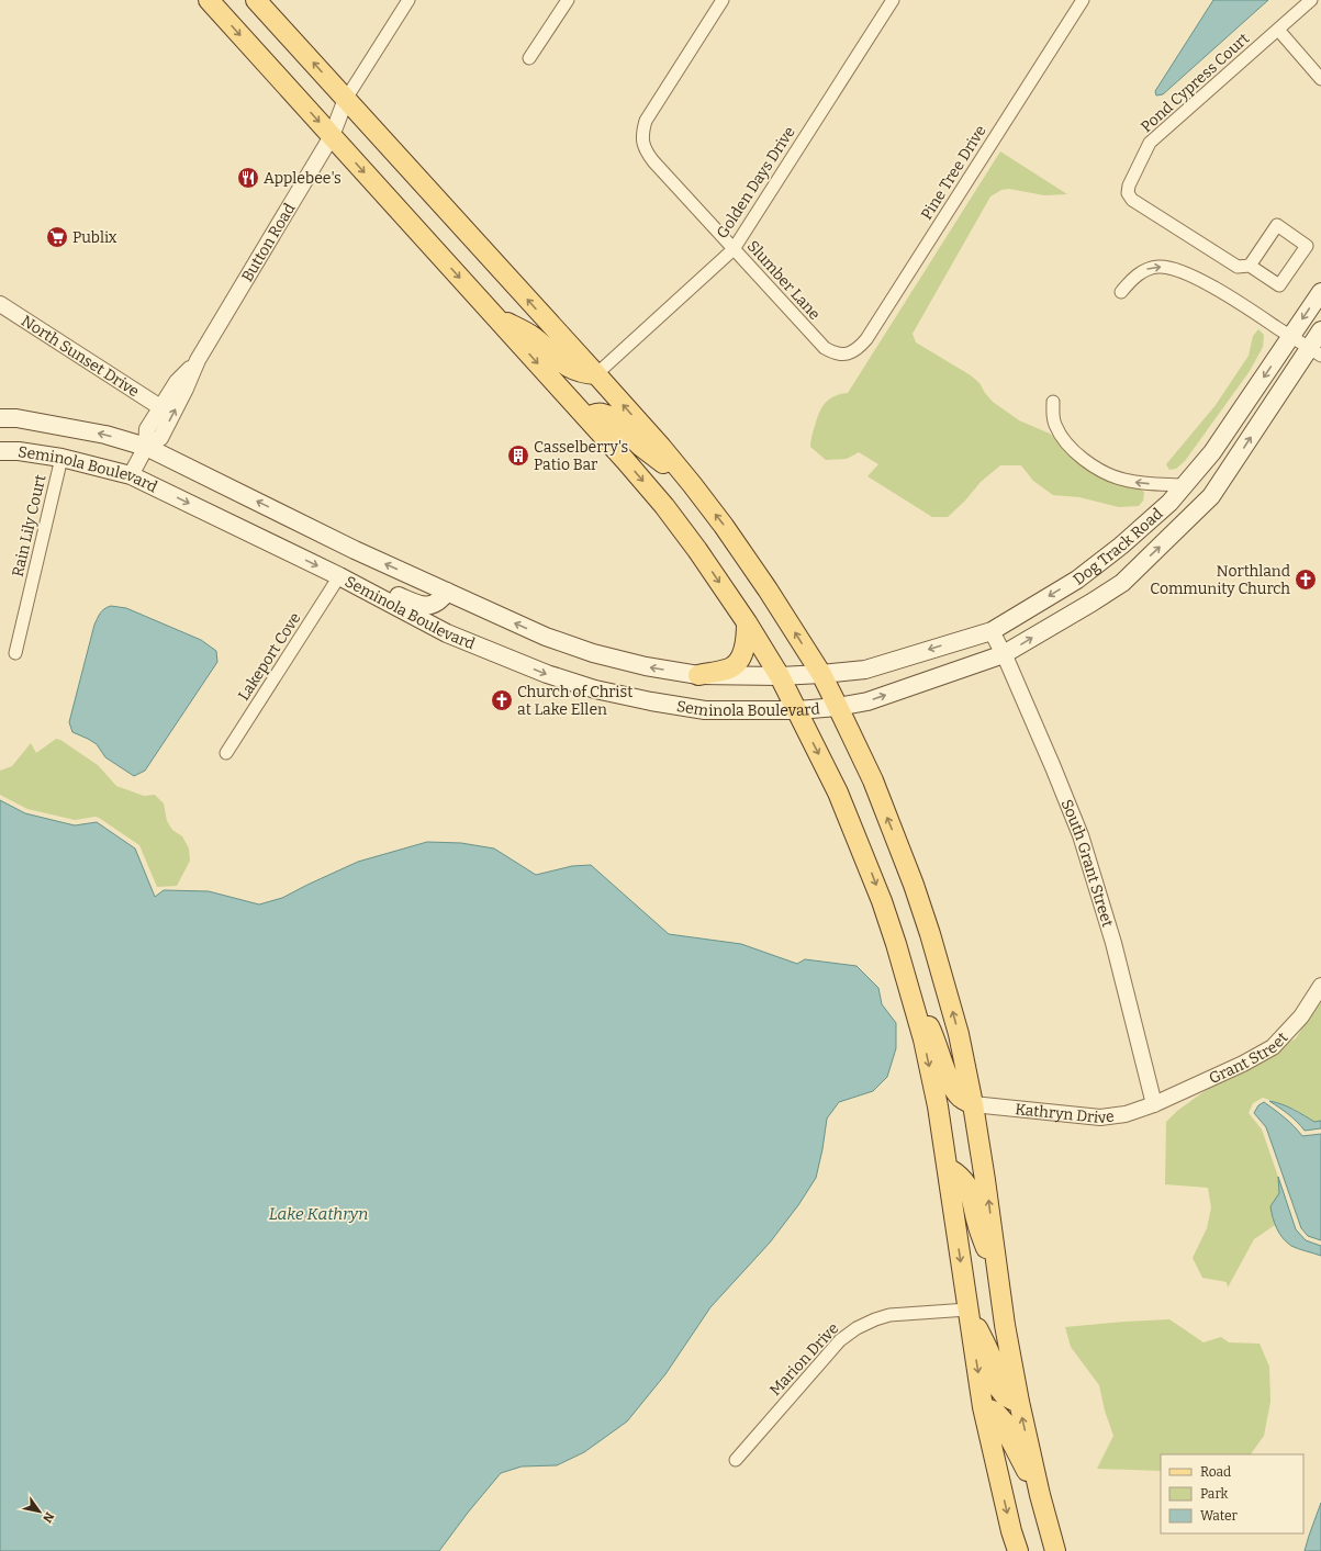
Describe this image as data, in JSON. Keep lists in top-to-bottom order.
{
  "streets": {
    "main road": ["Seminola Boulevard", "Dog Track Road"],
    "street": [
      "Pond Cypress Court",
      "Pine Tree Drive",
      "Golden Days Drive",
      "Button Road",
      "Slumber Lane",
      "North Sunset Drive",
      "Rain Lily Court",
      "Lakeport Cove",
      "South Grant Street",
      "Grant Street",
      "Kathryn Drive",
      "Marion Drive"
    ]
  },
  "crossings": [
    ["Pine Tree Drive", "Slumber Lane"],
    ["Golden Days Drive", "Slumber Lane"],
    ["Button Road", "North Sunset Drive"],
    ["Button Road", "Seminola Boulevard"],
    ["Seminola Boulevard", "Rain Lily Court"],
    ["Seminola Boulevard", "Dog Track Road"],
    ["Seminola Boulevard", "Lakeport Cove"],
    ["Dog Track Road", "South Grant Street"],
    ["South Grant Street", "Grant Street"],
    ["South Grant Street", "Kathryn Drive"],
    ["Grant Street", "Kathryn Drive"]
  ],
  "water": ["Lake Kathryn"],
  "places": {
    "restaurant": ["Applebee's"],
    "supermarket": ["Publix"],
    "building": ["Casselberry's Patio Bar"],
    "church": ["Northland Community Church", "Church of Christ at Lake Ellen"]
  },
  "legend": ["Road", "Park", "Water"],
  "north": "bottom right"
}
